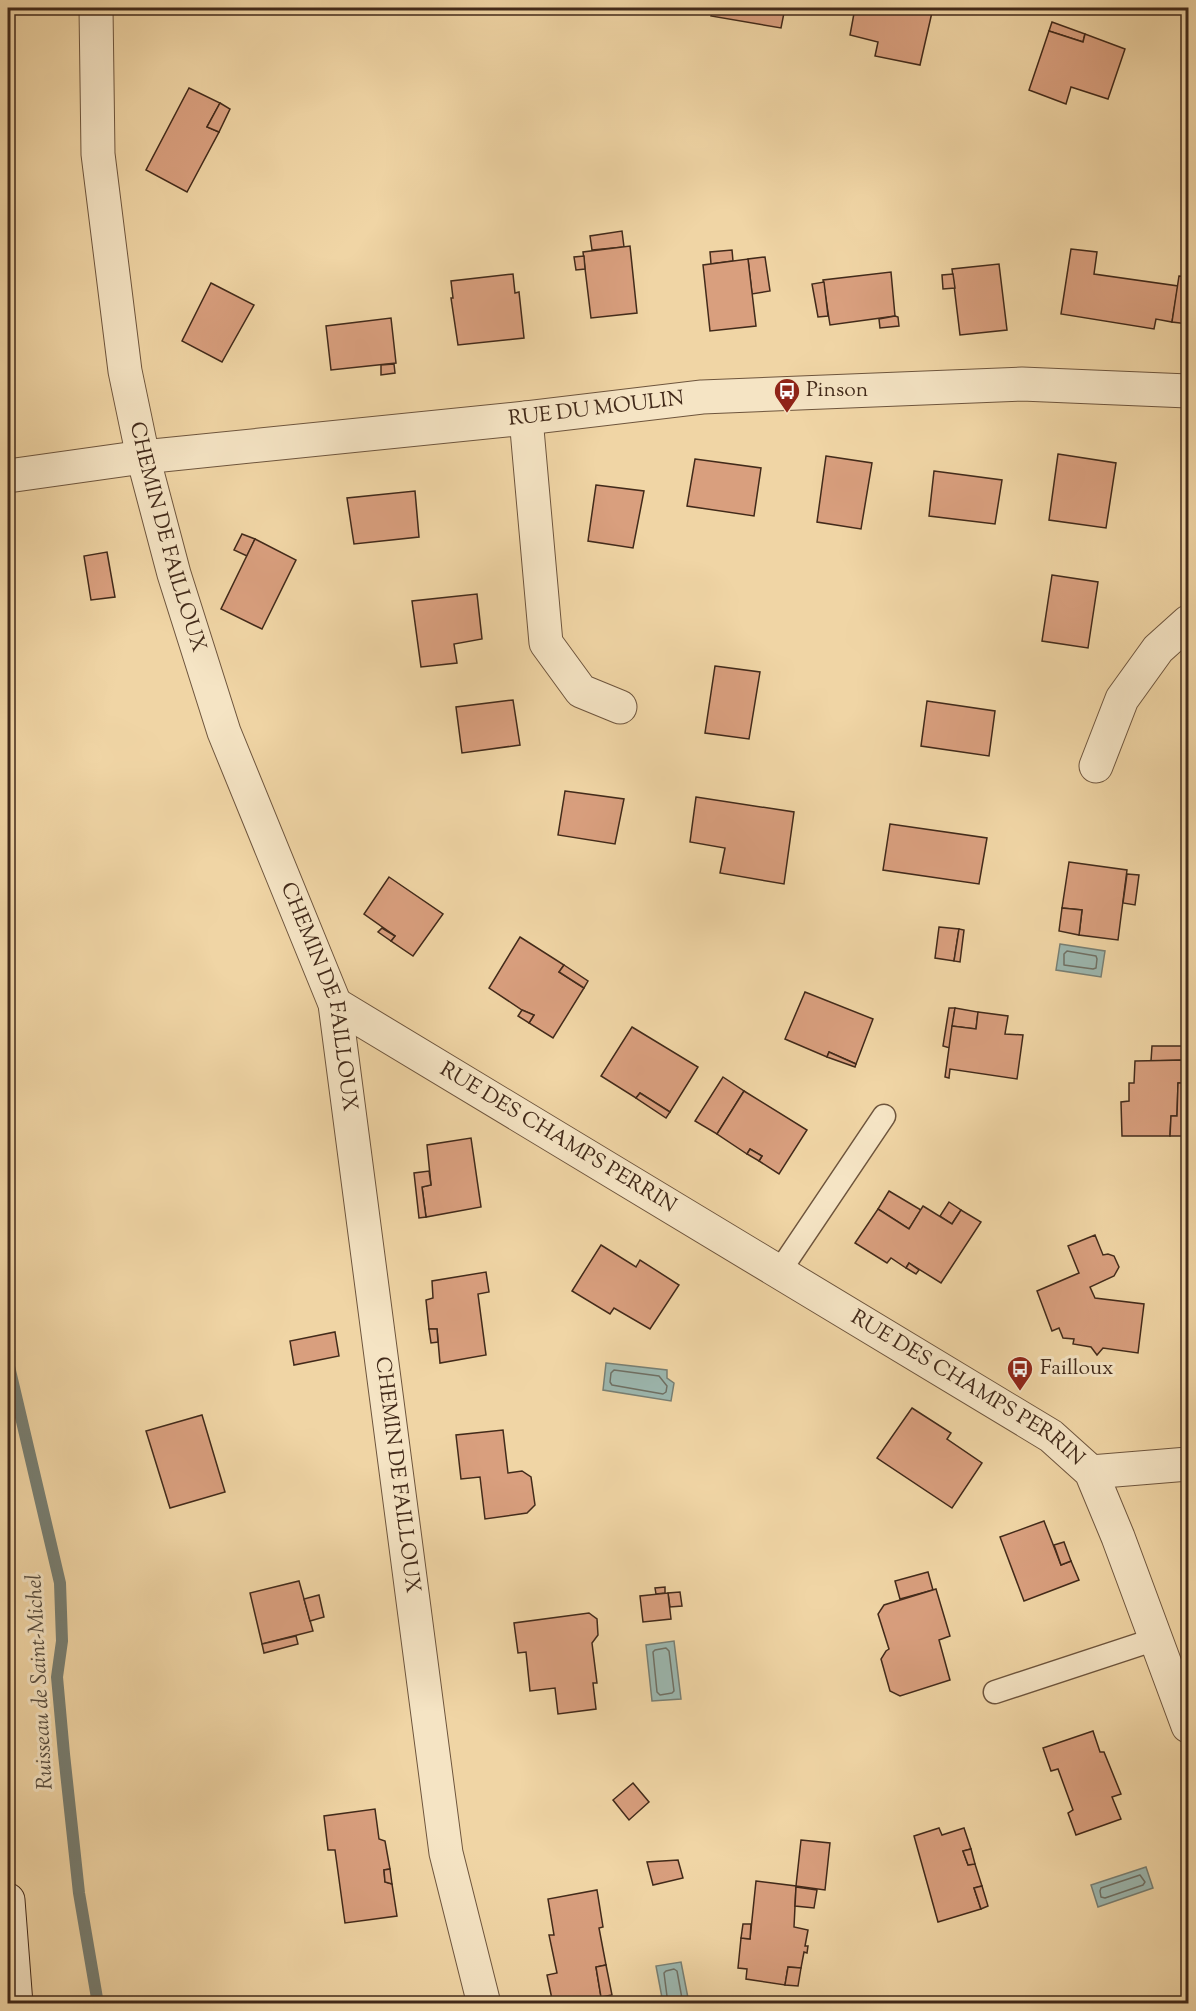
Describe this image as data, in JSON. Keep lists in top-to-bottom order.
{
  "streets": {
    "street": ["RUE DU MOULIN", "CHEMIN DE FAILLOUX", "RUE DES CHAMPS PERRIN"]
  },
  "crossings": [
    ["RUE DU MOULIN", "CHEMIN DE FAILLOUX"],
    ["CHEMIN DE FAILLOUX", "RUE DES CHAMPS PERRIN"]
  ],
  "water": ["Ruisseau de Saint-Michel"],
  "places": {
    "bus stop": ["Pinson", "Failloux"]
  }
}
